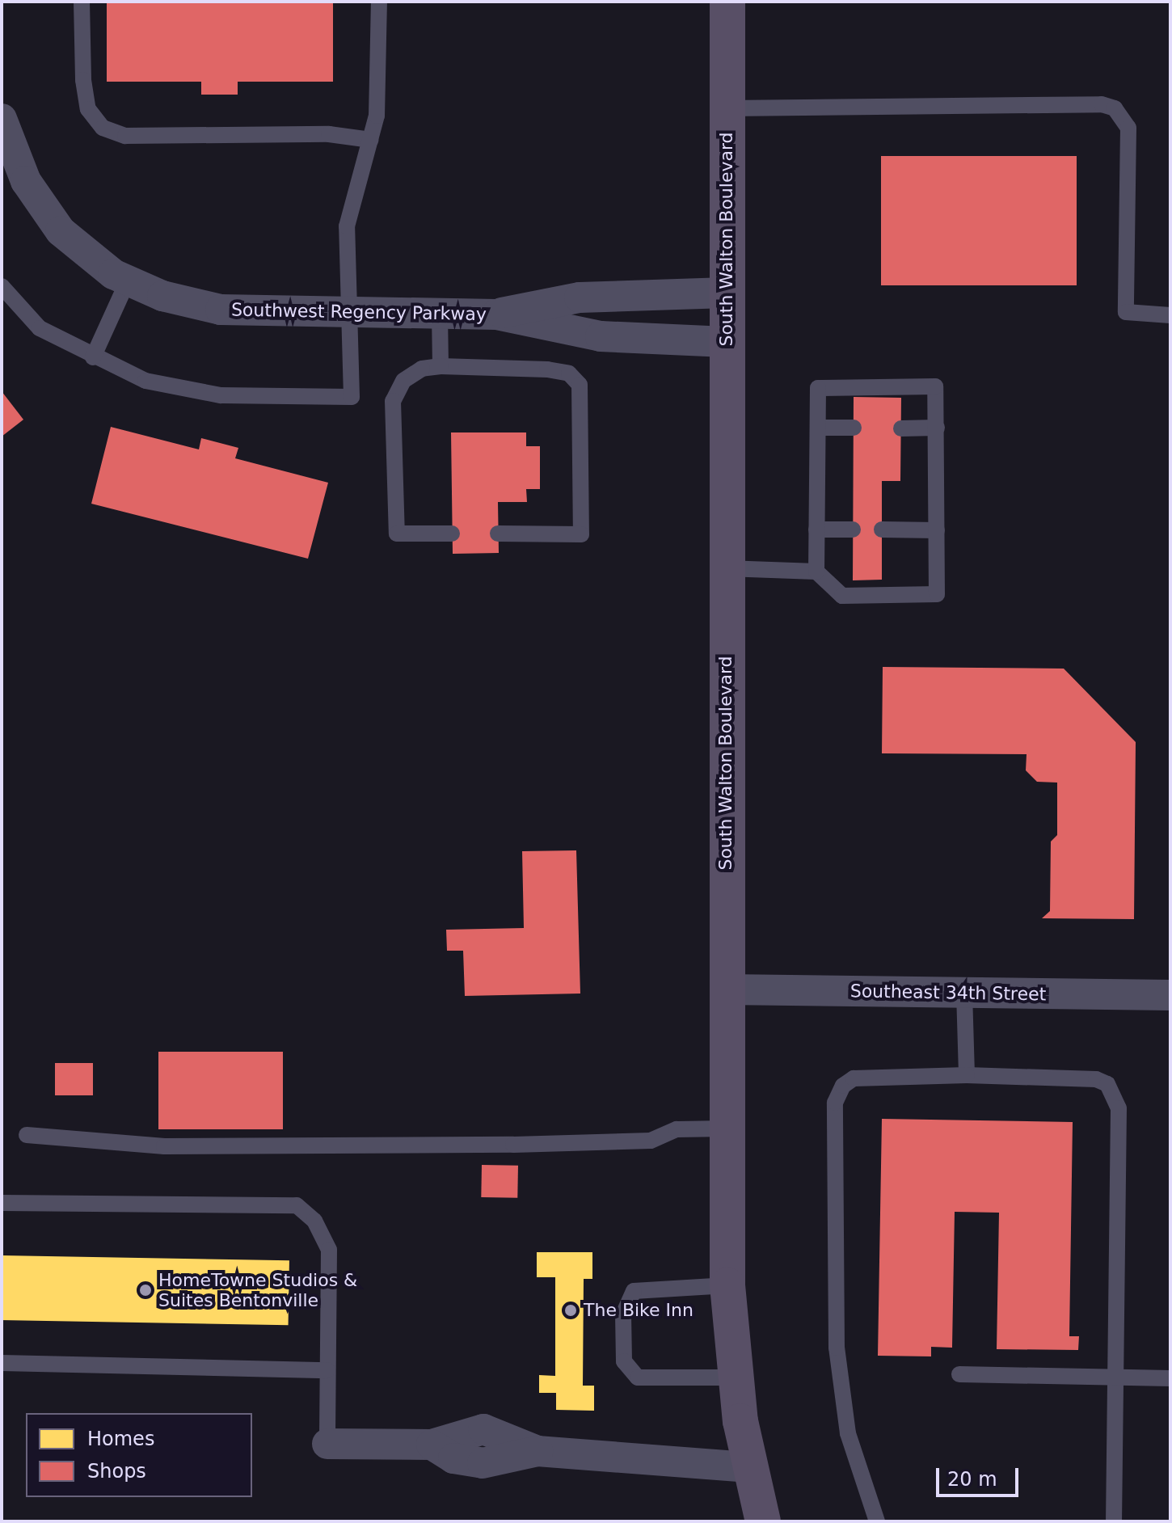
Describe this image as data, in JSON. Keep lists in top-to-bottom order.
{
  "streets": {
    "main road": ["South Walton Boulevard"],
    "street": ["Southwest Regency Parkway", "Southeast 34th Street"]
  },
  "crossings": [
    ["South Walton Boulevard", "Southwest Regency Parkway"],
    ["South Walton Boulevard", "Southeast 34th Street"]
  ],
  "places": ["HomeTowne Studios & Suites Bentonville", "The Bike Inn"],
  "legend": ["Homes", "Shops"],
  "scale_bar": "20 m"
}
